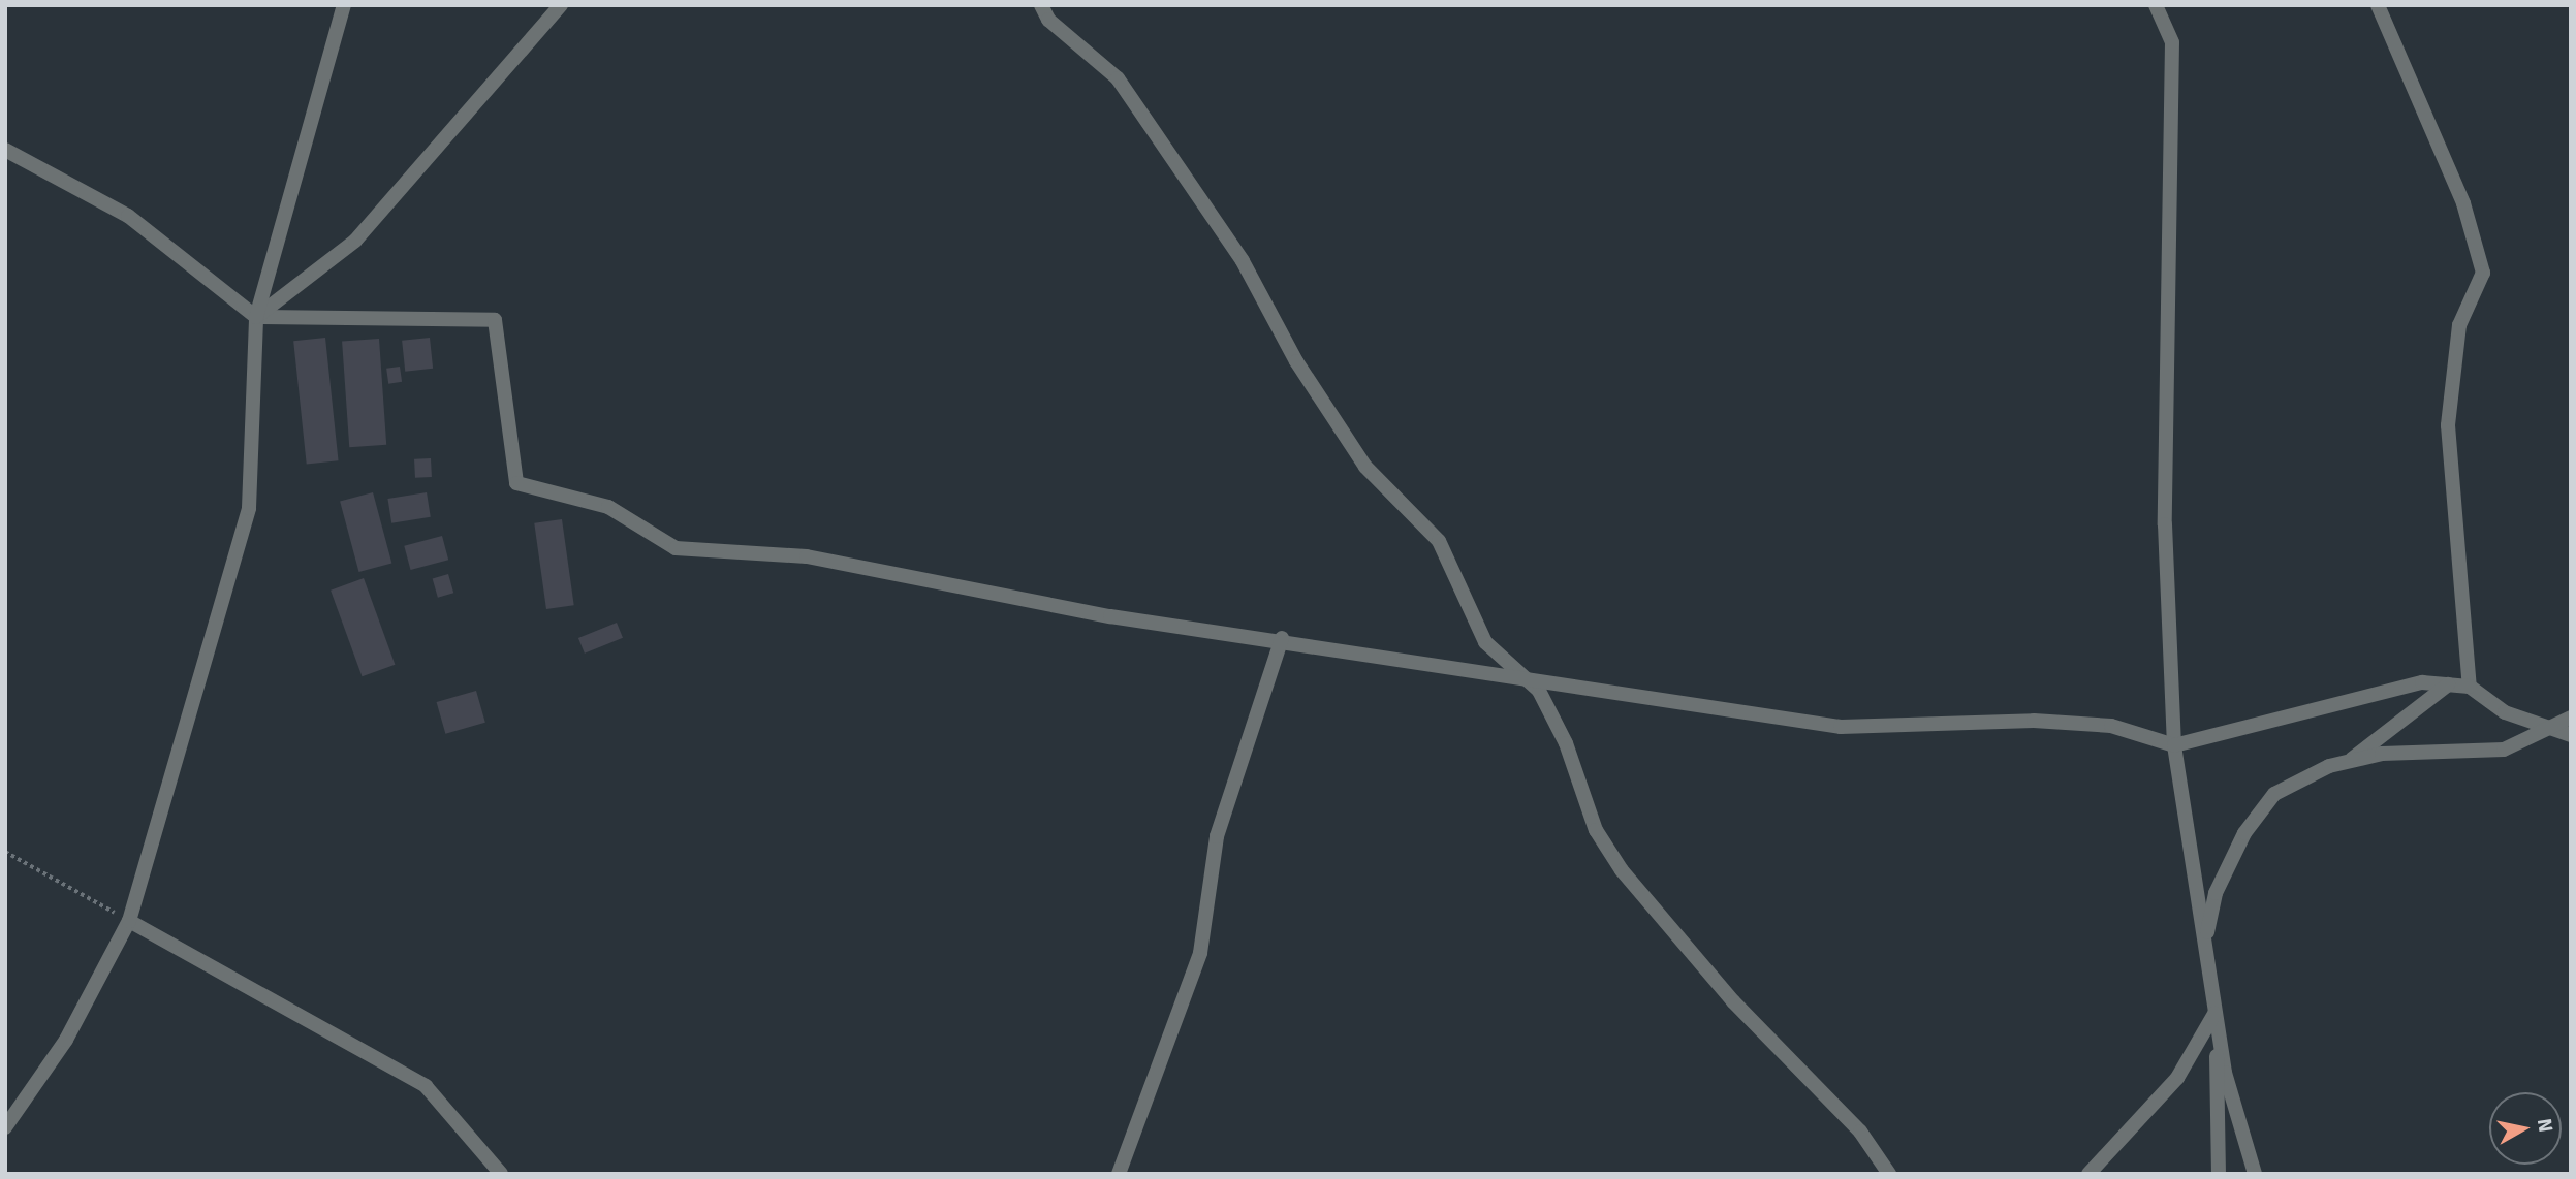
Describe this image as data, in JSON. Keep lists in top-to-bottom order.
{
  "north": "right"
}
